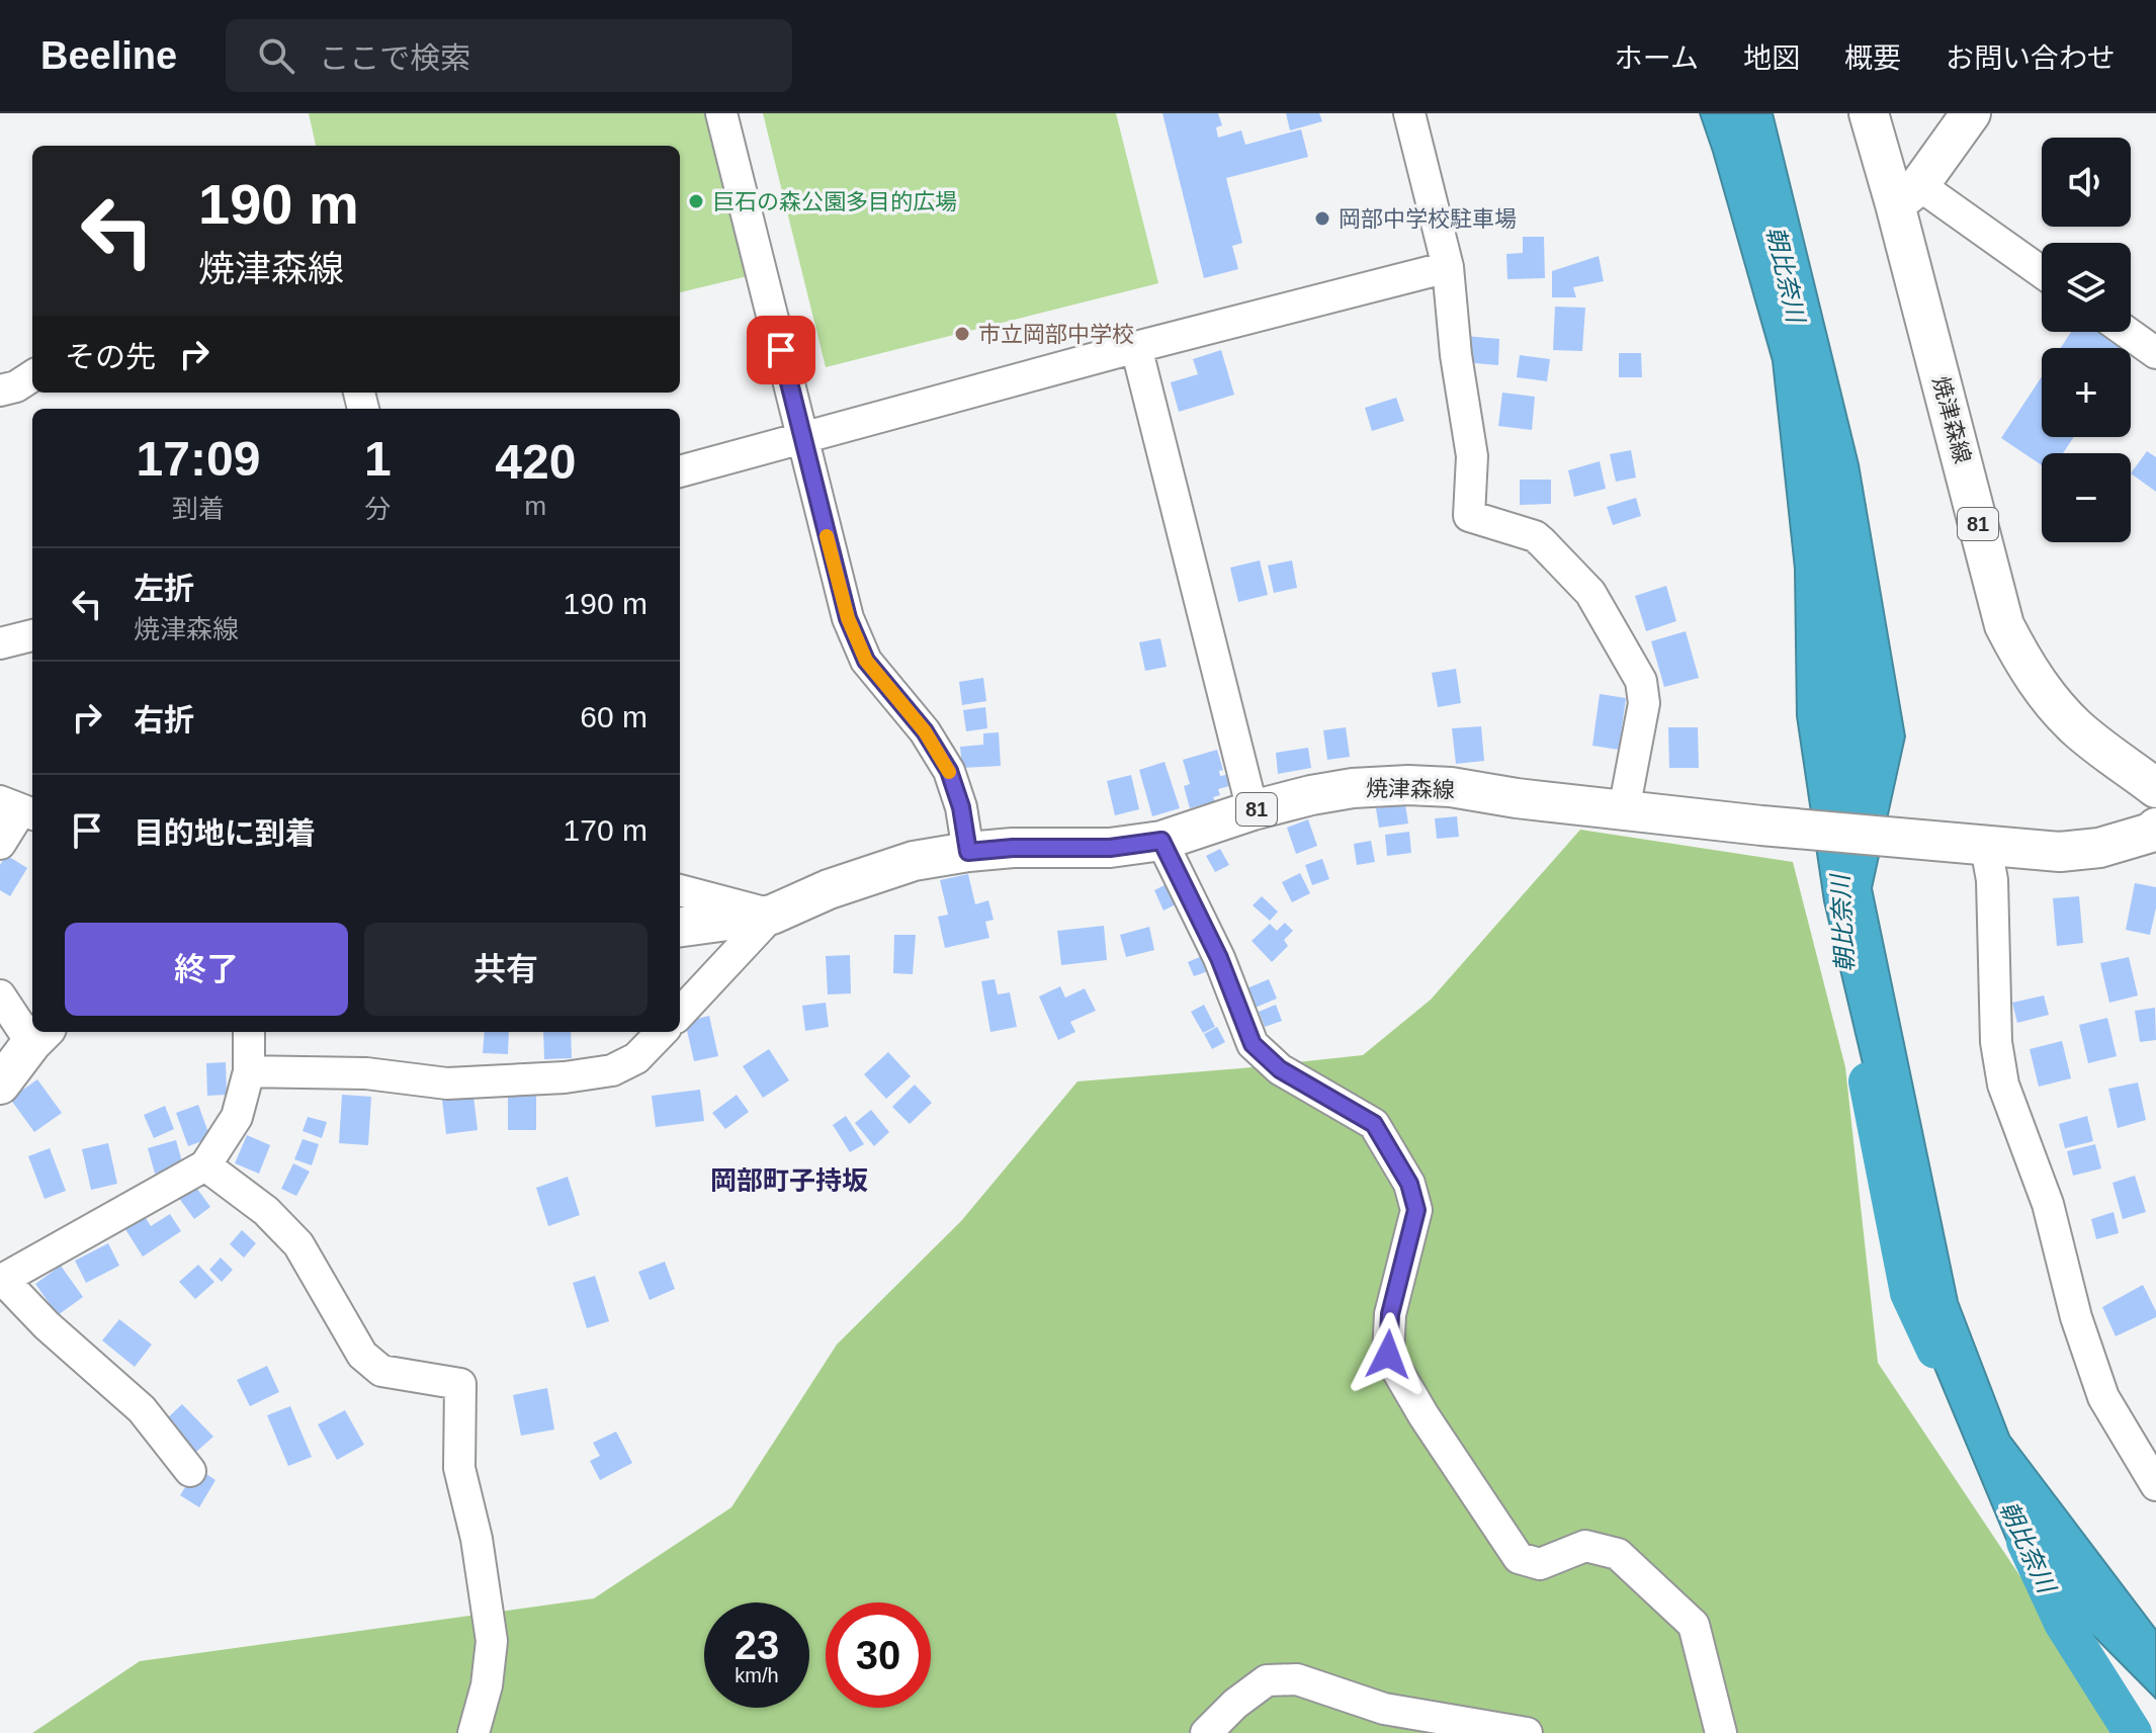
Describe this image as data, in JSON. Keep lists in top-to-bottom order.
{
  "streets": {
    "main road": ["焼津森線", "81"]
  },
  "districts": ["岡部町子持坂"],
  "water": ["朝比奈川"],
  "places": ["巨石の森公園多目的広場", "岡部中学校駐車場", "市立岡部中学校"],
  "page": {
    "header": "Beeline",
    "search": "ここで検索",
    "nav": [
      "ホーム",
      "地図",
      "概要",
      "お問い合わせ"
    ],
    "map_buttons": ["+", "−"],
    "turn": ["190 m", "焼津森線"],
    "then": "その先",
    "eta": [
      "17:09",
      "到着",
      "1",
      "分",
      "420",
      "m"
    ],
    "list": [
      {
        "name": "左折",
        "note": "焼津森線",
        "value": "190 m"
      },
      {
        "name": "右折",
        "value": "60 m"
      },
      {
        "name": "目的地に到着",
        "value": "170 m"
      }
    ],
    "buttons": ["終了", "共有"],
    "speed": "23 km/h",
    "limit": "30"
  }
}
